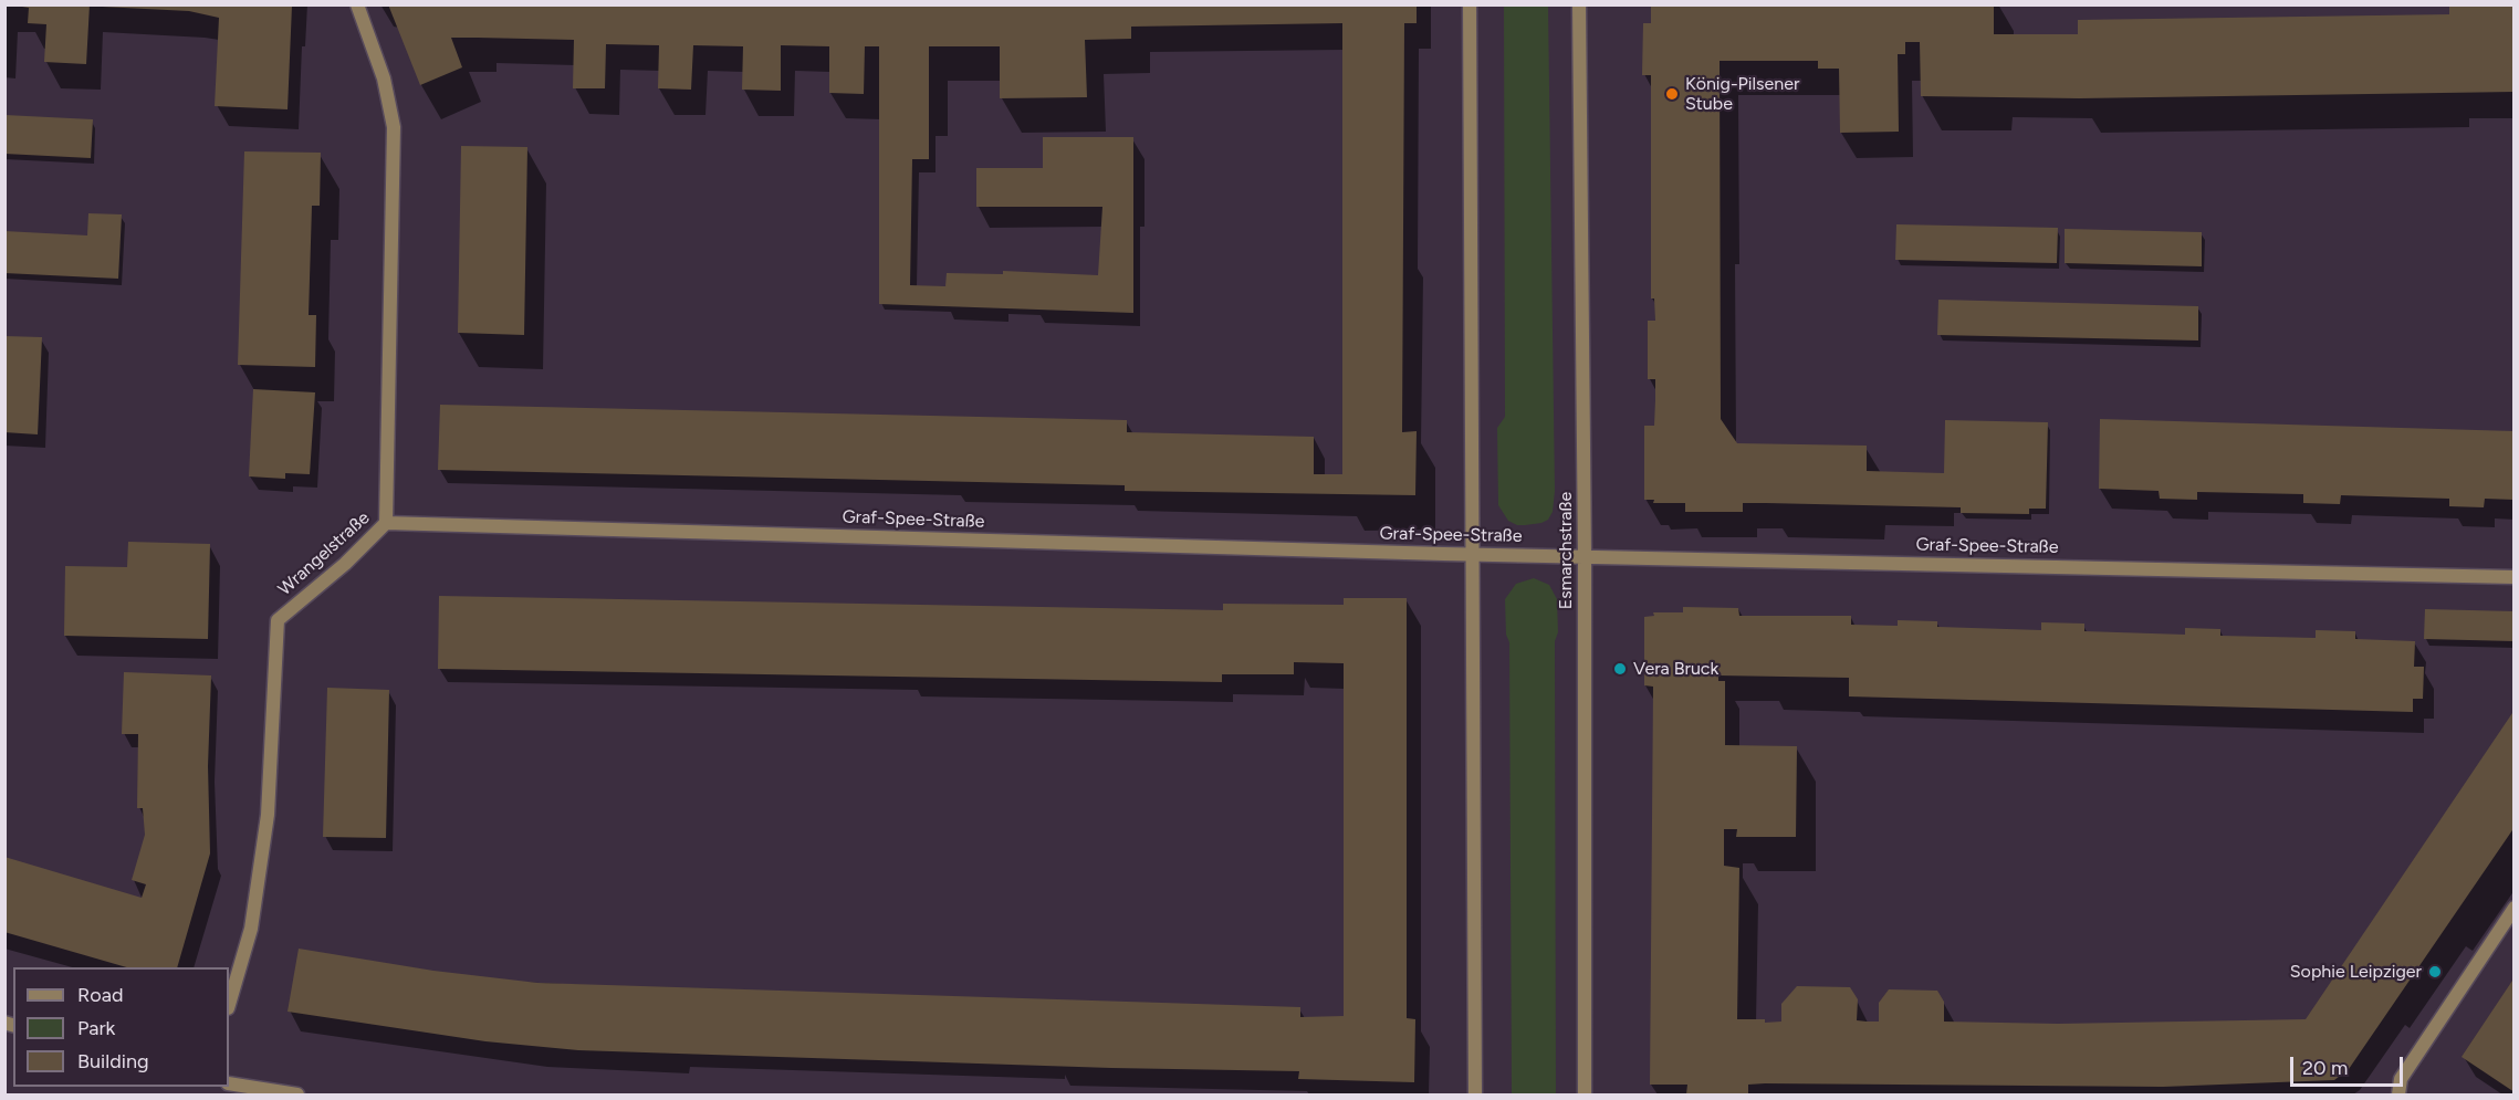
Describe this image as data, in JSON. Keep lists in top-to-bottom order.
{
  "streets": {
    "street": ["Graf-Spee-Straße", "Esmarchstraße", "Wrangelstraße"]
  },
  "crossings": [
    ["Graf-Spee-Straße", "Esmarchstraße"],
    ["Graf-Spee-Straße", "Wrangelstraße"]
  ],
  "places": ["König-Pilsener Stube", "Vera Bruck", "Sophie Leipziger"],
  "legend": ["Road", "Park", "Building"],
  "scale_bar": "20 m"
}
